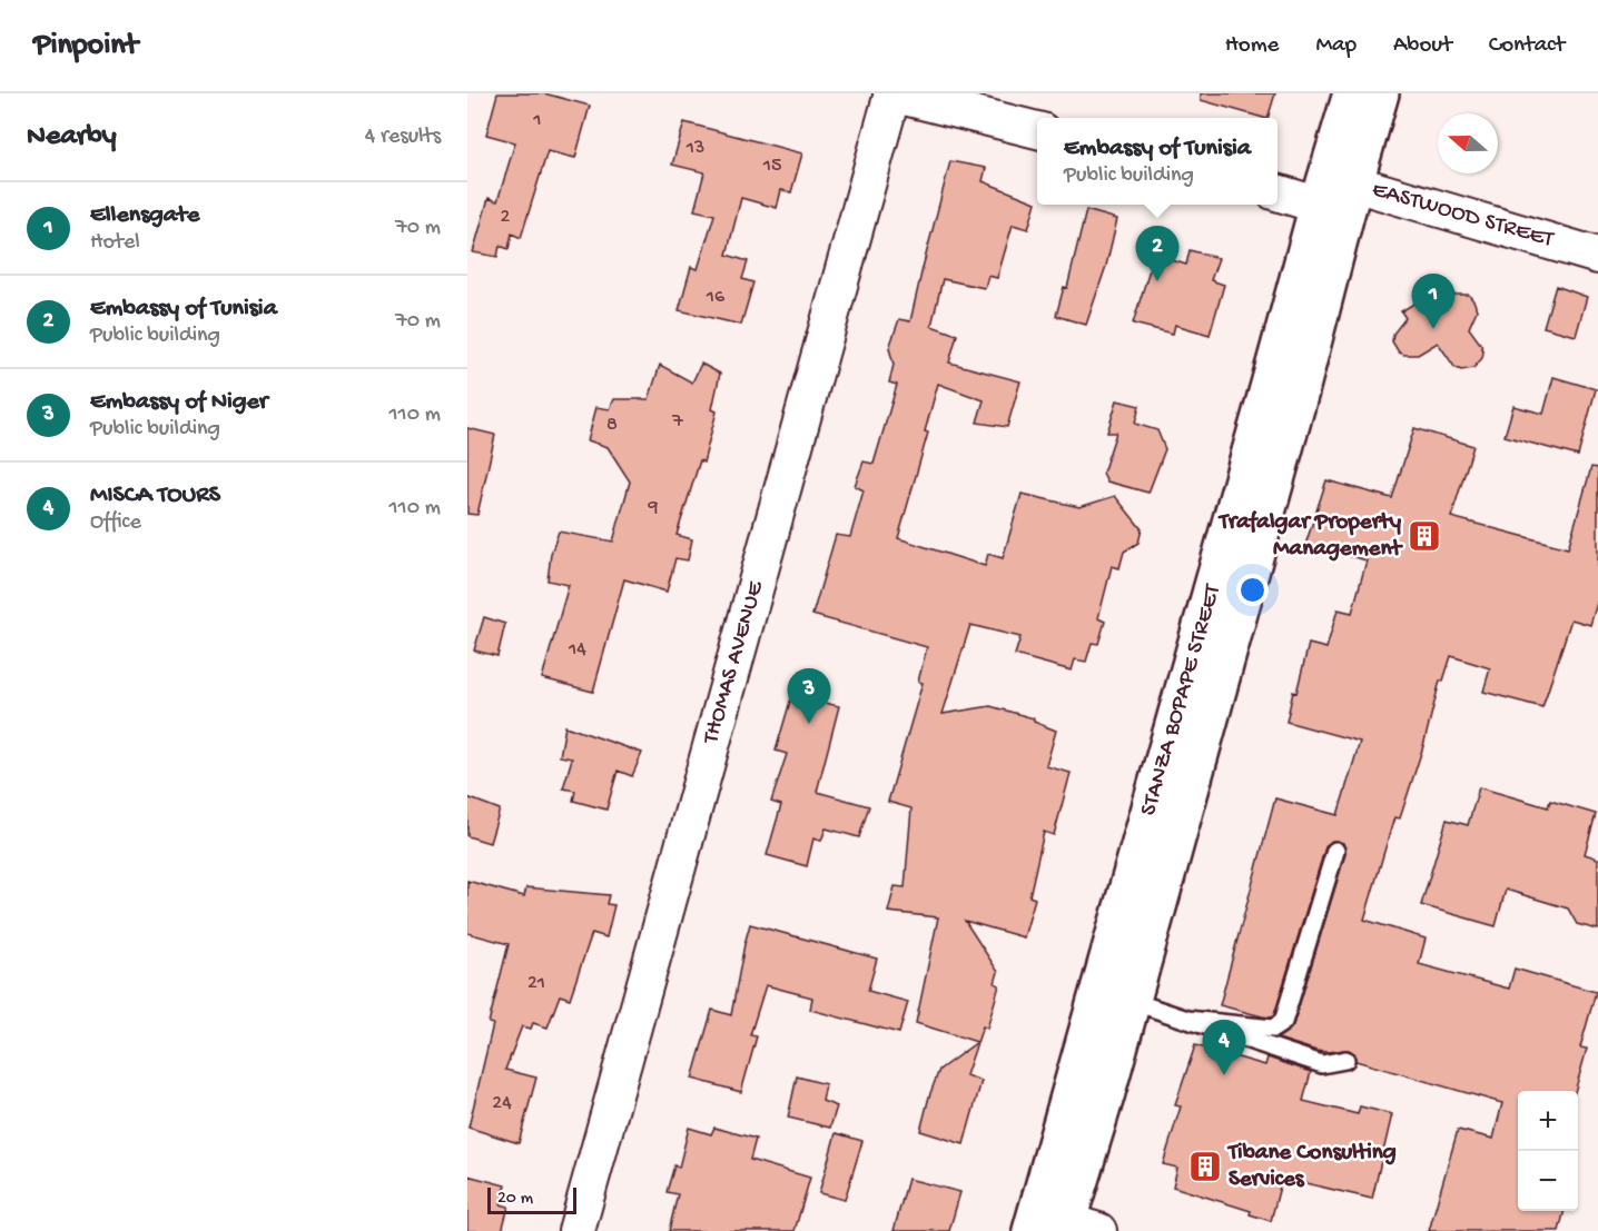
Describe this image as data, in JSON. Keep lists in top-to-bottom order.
{
  "streets": {
    "main road": ["STANZA BOPAPE STREET"],
    "street": ["EASTWOOD STREET", "THOMAS AVENUE"]
  },
  "crossings": [
    ["EASTWOOD STREET", "STANZA BOPAPE STREET"]
  ],
  "places": {
    "building": ["Trafalgar Property Management", "Tibane Consulting Services"]
  },
  "house_numbers": [
    "1",
    "13",
    "15",
    "2",
    "16",
    "7",
    "8",
    "9",
    "14",
    "21",
    "24"
  ],
  "scale_bar": "20 m",
  "north": "left",
  "page": {
    "header": "Pinpoint",
    "nav": [
      "Home",
      "Map",
      "About",
      "Contact"
    ],
    "heading": ["Nearby", "4 results"],
    "popup": ["Embassy of Tunisia", "Public building"],
    "list": [
      {
        "mark": "1",
        "name": "Ellensgate",
        "note": "Hotel",
        "value": "70 m"
      },
      {
        "mark": "2",
        "name": "Embassy of Tunisia",
        "note": "Public building",
        "value": "70 m"
      },
      {
        "mark": "3",
        "name": "Embassy of Niger",
        "note": "Public building",
        "value": "110 m"
      },
      {
        "mark": "4",
        "name": "MISCA TOURS",
        "note": "Office",
        "value": "110 m"
      }
    ],
    "pins": [
      "2",
      "1",
      "3",
      "4"
    ],
    "map_buttons": ["+", "−"],
    "scale": "20 m"
  }
}
